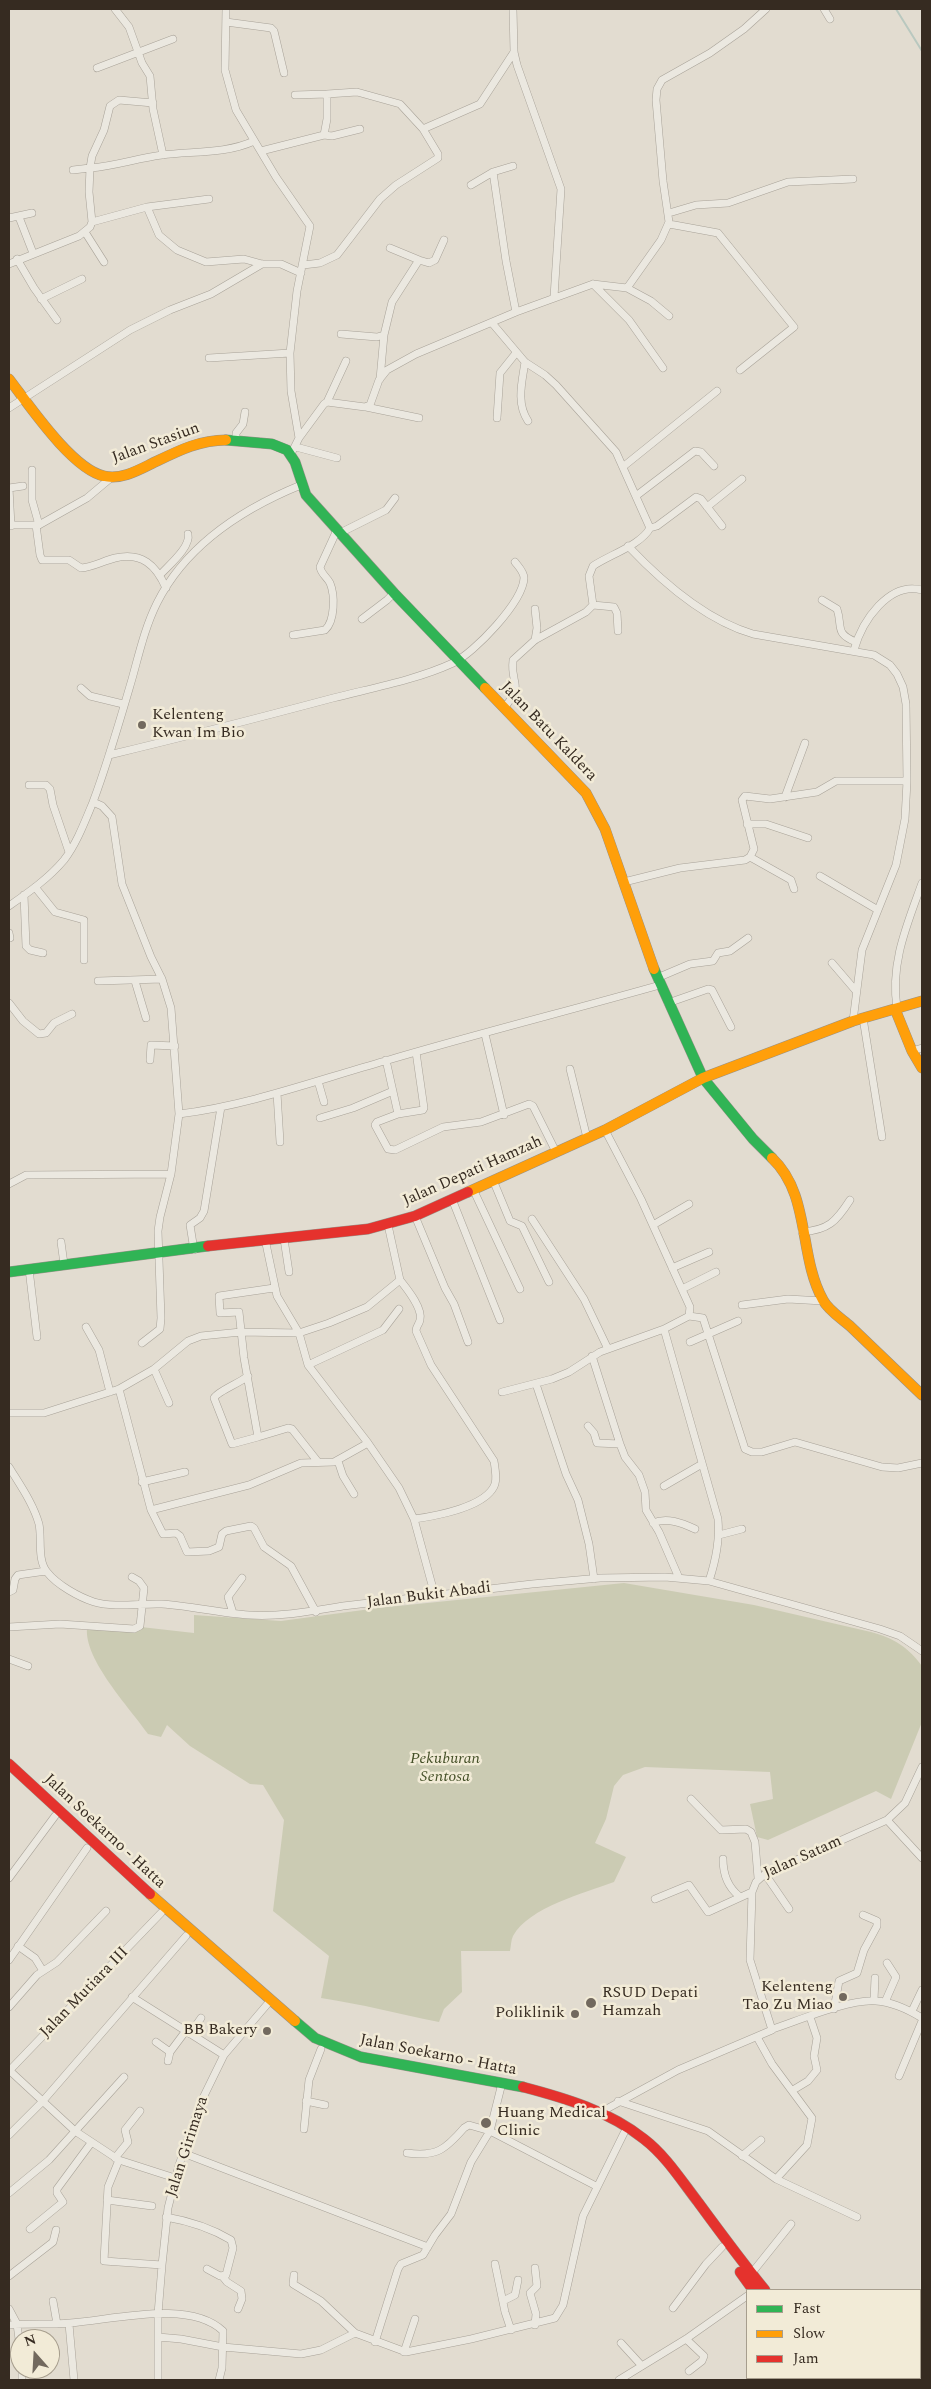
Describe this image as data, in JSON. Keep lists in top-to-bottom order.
{
  "streets": {
    "main road": [
      "Jalan Stasiun",
      "Jalan Batu Kaldera",
      "Jalan Depati Hamzah",
      "Jalan Soekarno - Hatta"
    ],
    "street": [
      "Jalan Bukit Abadi",
      "Jalan Satam",
      "Jalan Mutiara III",
      "Jalan Girimaya"
    ]
  },
  "crossings": [
    ["Jalan Stasiun", "Jalan Batu Kaldera"],
    ["Jalan Batu Kaldera", "Jalan Depati Hamzah"],
    ["Jalan Soekarno - Hatta", "Jalan Mutiara III"],
    ["Jalan Soekarno - Hatta", "Jalan Girimaya"]
  ],
  "parks": ["Pekuburan Sentosa"],
  "places": [
    "Kelenteng Kwan Im Bio",
    "Kelenteng Tao Zu Miao",
    "RSUD Depati Hamzah",
    "Poliklinik",
    "BB Bakery",
    "Huang Medical Clinic"
  ],
  "legend": ["Fast", "Slow", "Jam"],
  "north": "top"
}
